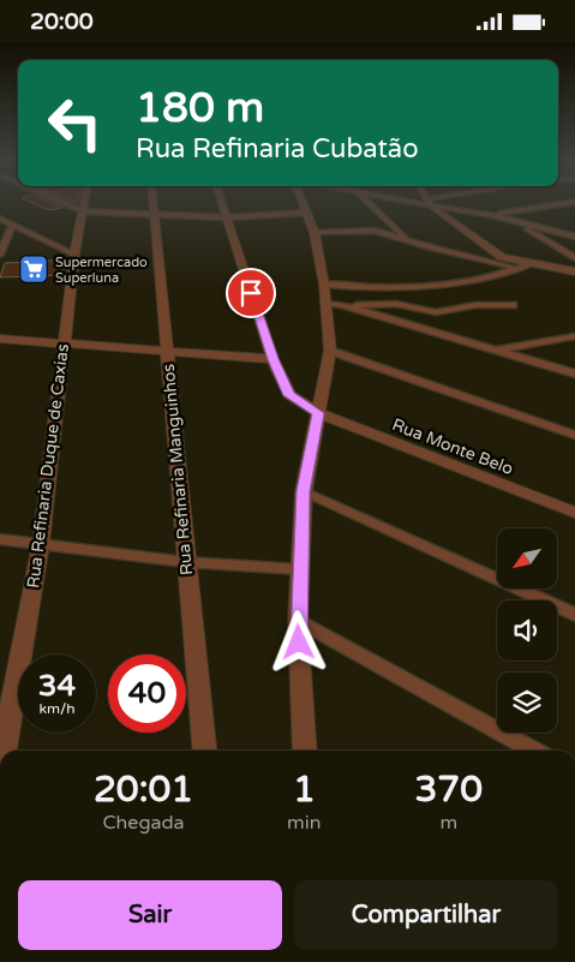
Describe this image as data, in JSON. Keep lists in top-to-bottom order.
{
  "streets": {
    "street": ["Rua Monte Belo", "Rua Refinaria Duque de Caxias", "Rua Refinaria Manguinhos"]
  },
  "places": {
    "supermarket": ["Supermercado Superluna"]
  },
  "north": "bottom left",
  "page": {
    "status": "20:00",
    "turn": ["180 m", "Rua Refinaria Cubatão"],
    "speed": "34 km/h",
    "limit": "40",
    "eta": [
      "20:01",
      "Chegada",
      "1",
      "min",
      "370",
      "m"
    ],
    "buttons": ["Sair", "Compartilhar"]
  }
}
